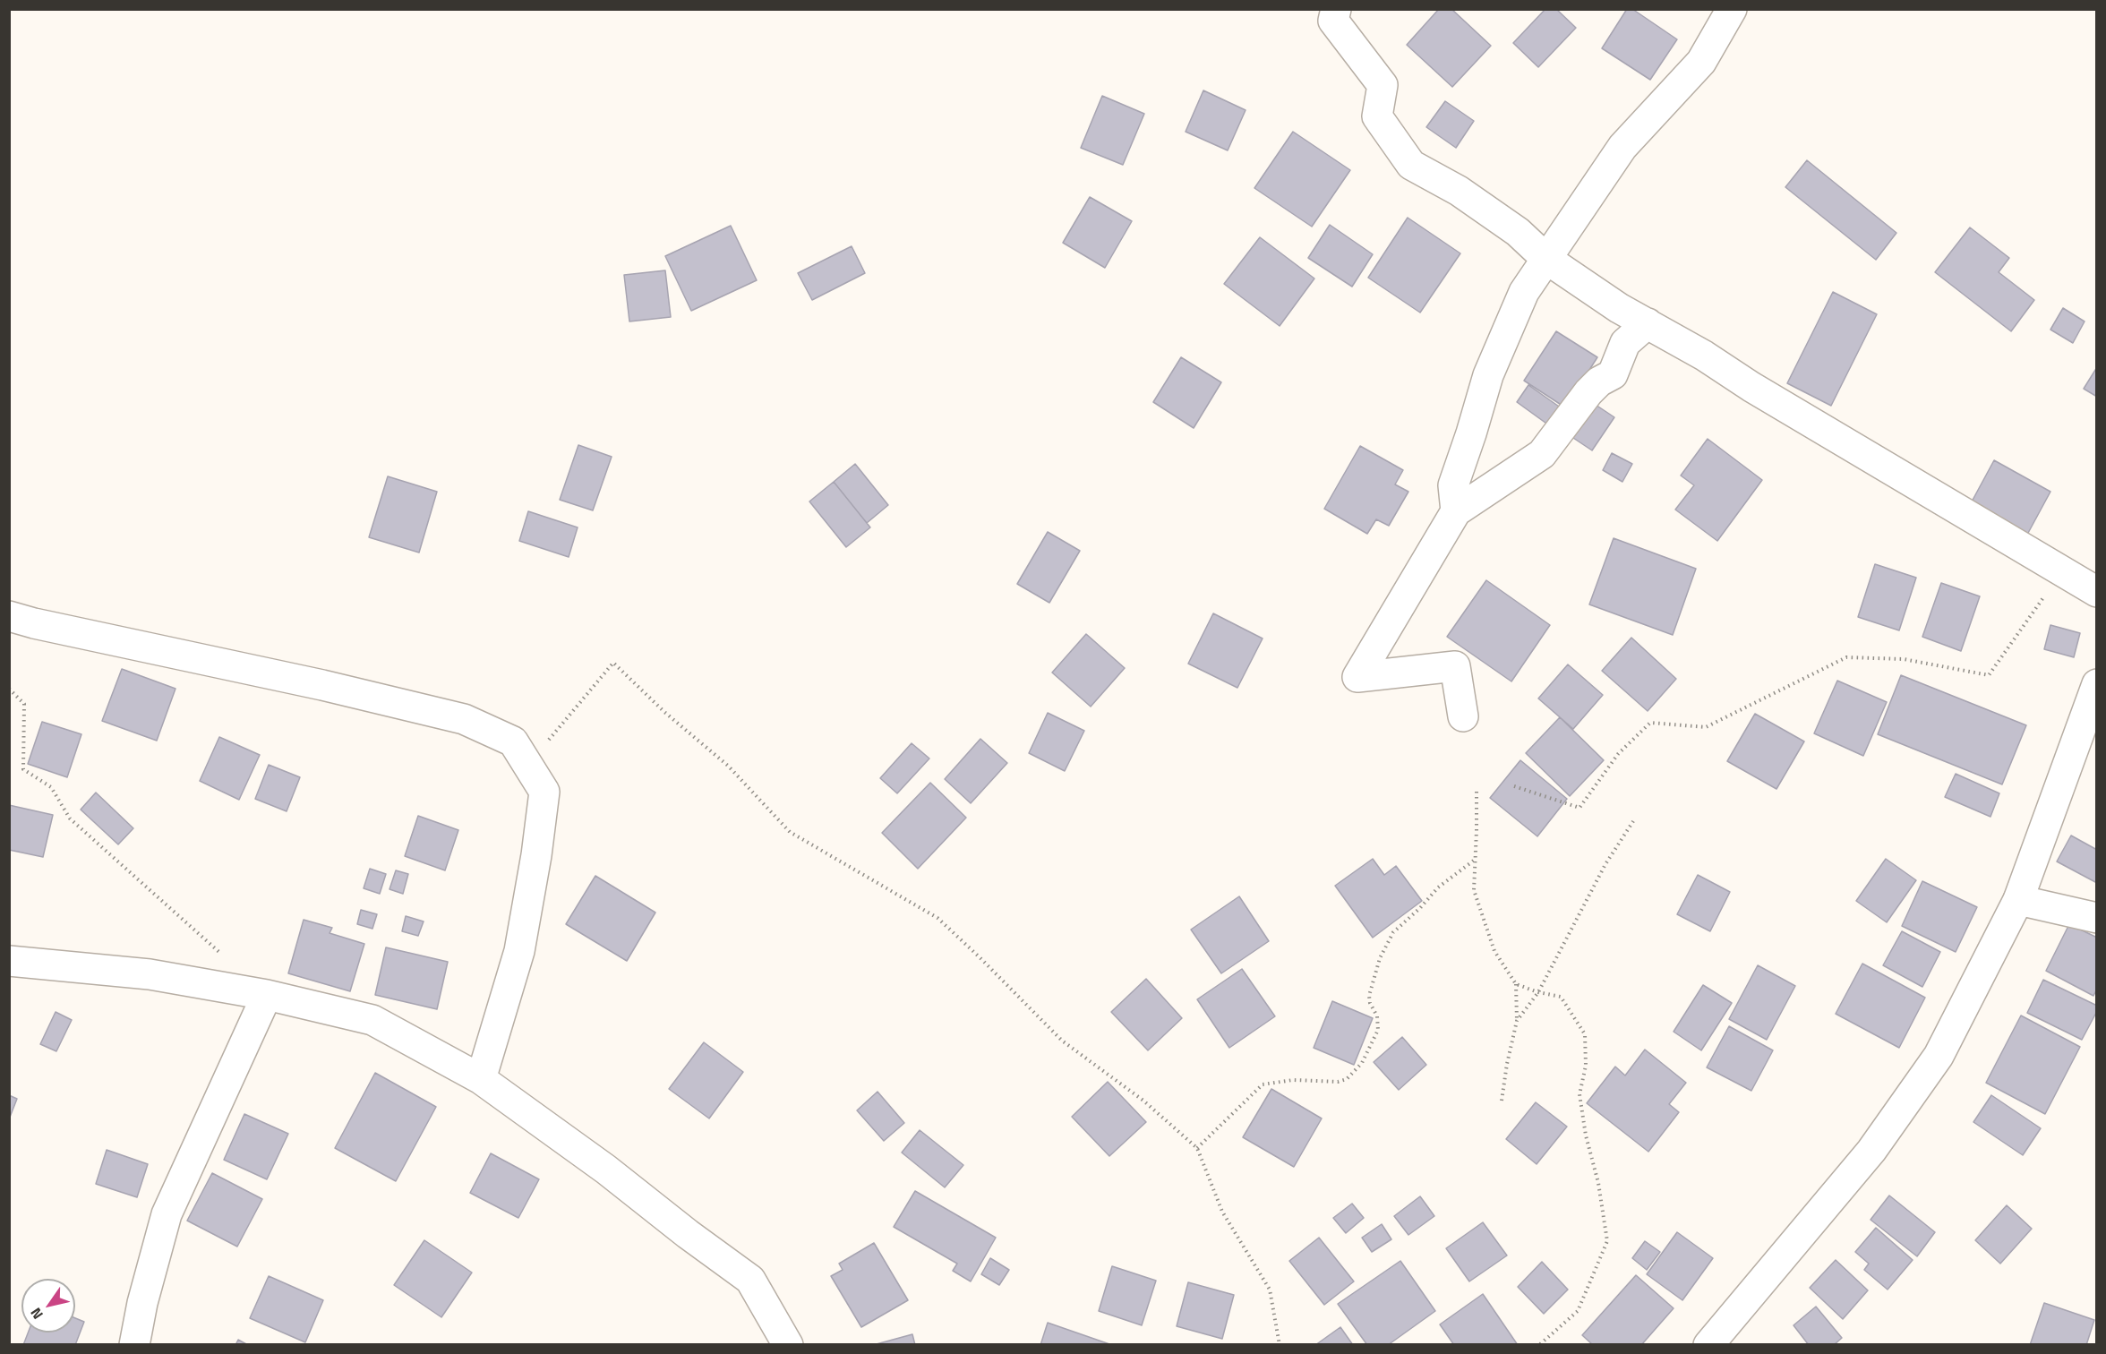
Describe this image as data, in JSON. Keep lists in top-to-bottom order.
{
  "north": "bottom left"
}
